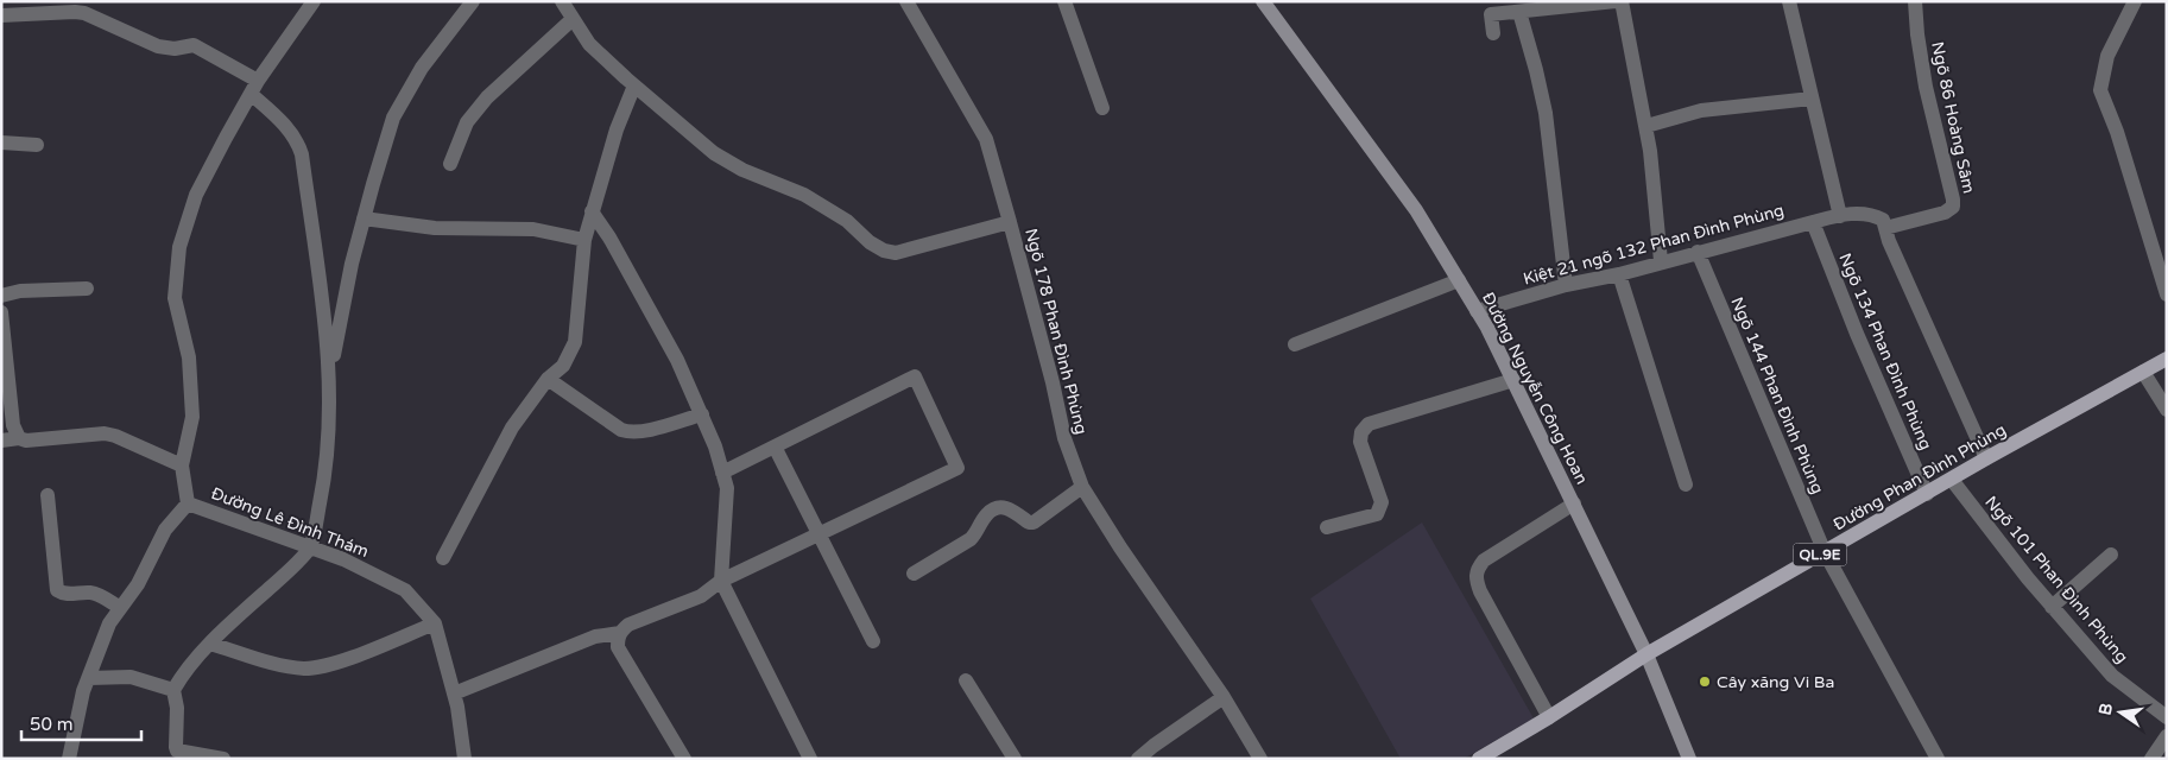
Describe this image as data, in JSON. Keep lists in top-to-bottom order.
{
  "streets": {
    "main road": ["Đường Nguyễn Công Hoan", "Đường Phan Đình Phùng", "QL.9E"],
    "street": [
      "Ngõ 86 Hoàng Sâm",
      "Kiệt 21 ngõ 132 Phan Đình Phùng",
      "Ngõ 178 Phan Đình Phùng",
      "Ngõ 134 Phan Đình Phùng",
      "Ngõ 144 Phan Đình Phùng",
      "Đường Lê Đình Thám",
      "Ngõ 101 Phan Đình Phùng"
    ]
  },
  "crossings": [
    ["Ngõ 86 Hoàng Sâm", "Kiệt 21 ngõ 132 Phan Đình Phùng"],
    ["Kiệt 21 ngõ 132 Phan Đình Phùng", "Ngõ 134 Phan Đình Phùng"],
    ["Kiệt 21 ngõ 132 Phan Đình Phùng", "Đường Nguyễn Công Hoan"],
    ["Kiệt 21 ngõ 132 Phan Đình Phùng", "Ngõ 144 Phan Đình Phùng"],
    ["Ngõ 134 Phan Đình Phùng", "Đường Phan Đình Phùng"],
    ["Đường Nguyễn Công Hoan", "Đường Phan Đình Phùng"],
    ["Ngõ 144 Phan Đình Phùng", "Đường Phan Đình Phùng"],
    ["Đường Phan Đình Phùng", "Ngõ 101 Phan Đình Phùng"]
  ],
  "places": ["Cây xăng Vi Ba"],
  "scale_bar": "50 m",
  "north": "left"
}
